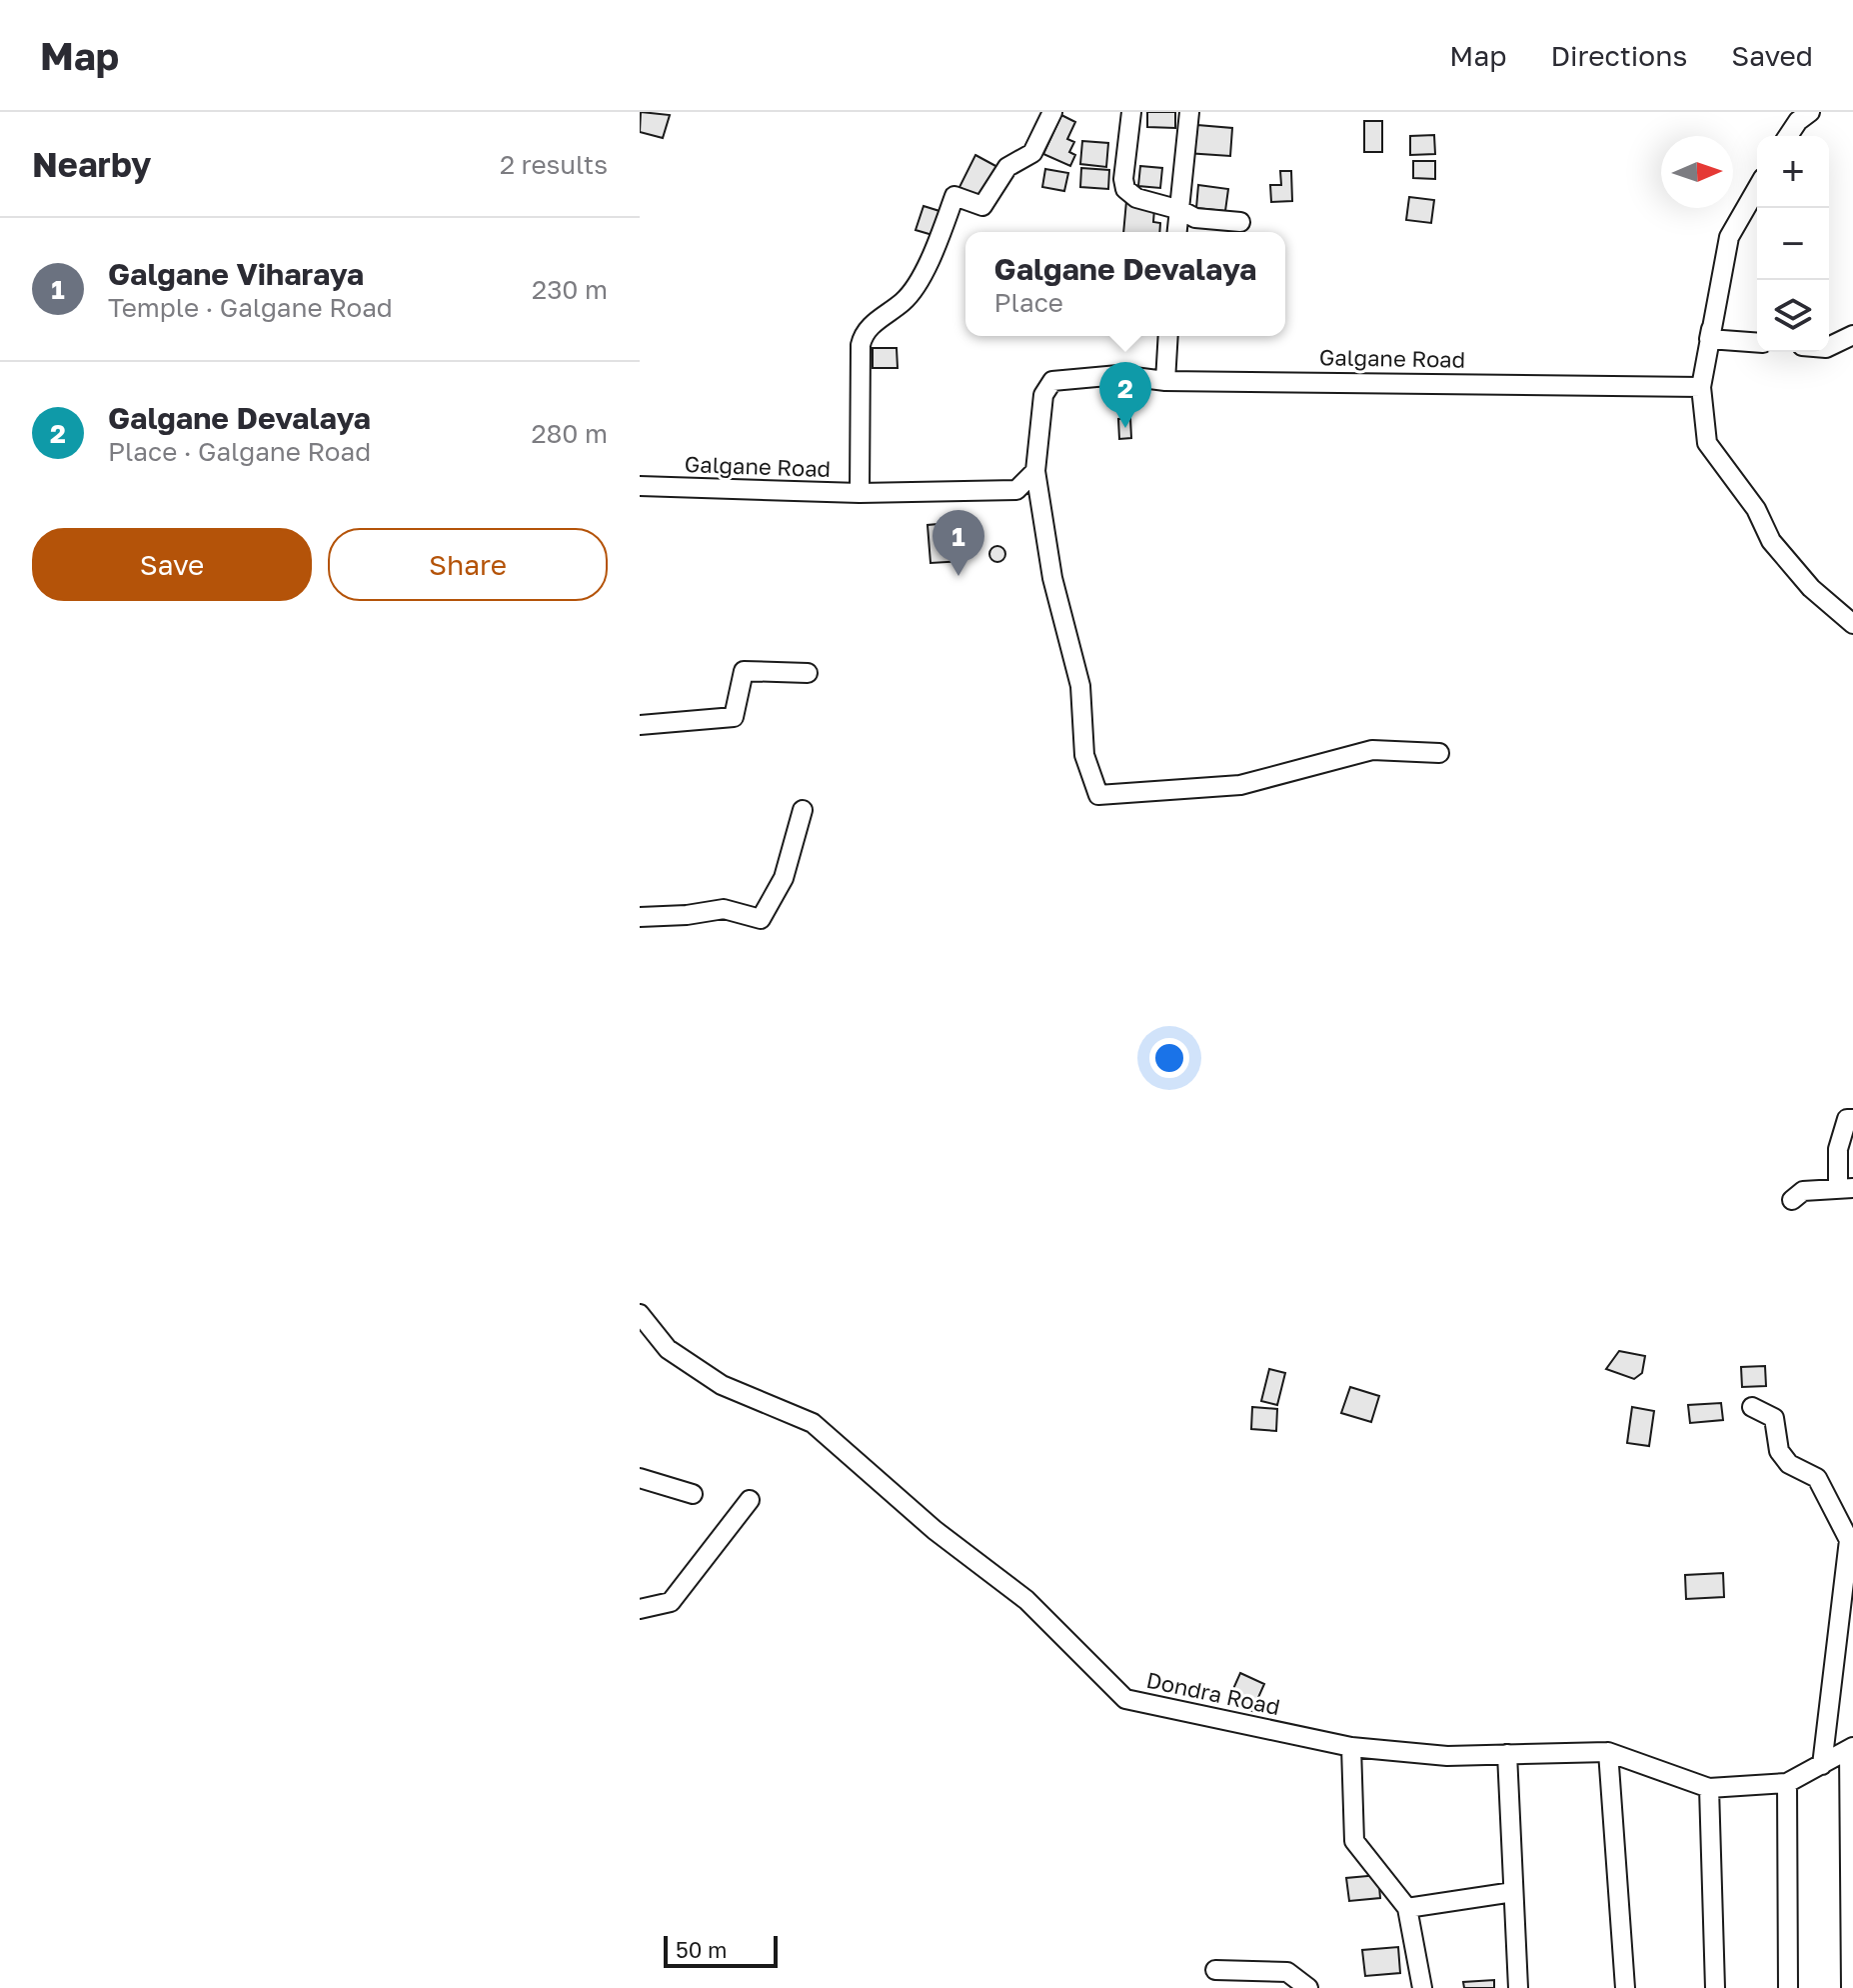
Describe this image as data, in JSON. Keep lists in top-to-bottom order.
{
  "streets": {
    "street": ["Galgane Road", "Dondra Road"]
  },
  "scale_bar": "50 m",
  "north": "right",
  "page": {
    "header": "Map",
    "nav": ["Map", "Directions", "Saved"],
    "heading": ["Nearby", "2 results"],
    "map_buttons": ["+", "−"],
    "list": [
      {
        "mark": "1",
        "name": "Galgane Viharaya",
        "note": "Temple · Galgane Road",
        "value": "230 m"
      },
      {
        "mark": "2",
        "name": "Galgane Devalaya",
        "note": "Place · Galgane Road",
        "value": "280 m"
      }
    ],
    "popup": ["Galgane Devalaya", "Place"],
    "pins": ["2", "1"],
    "buttons": ["Save", "Share"],
    "scale": "50 m"
  }
}
